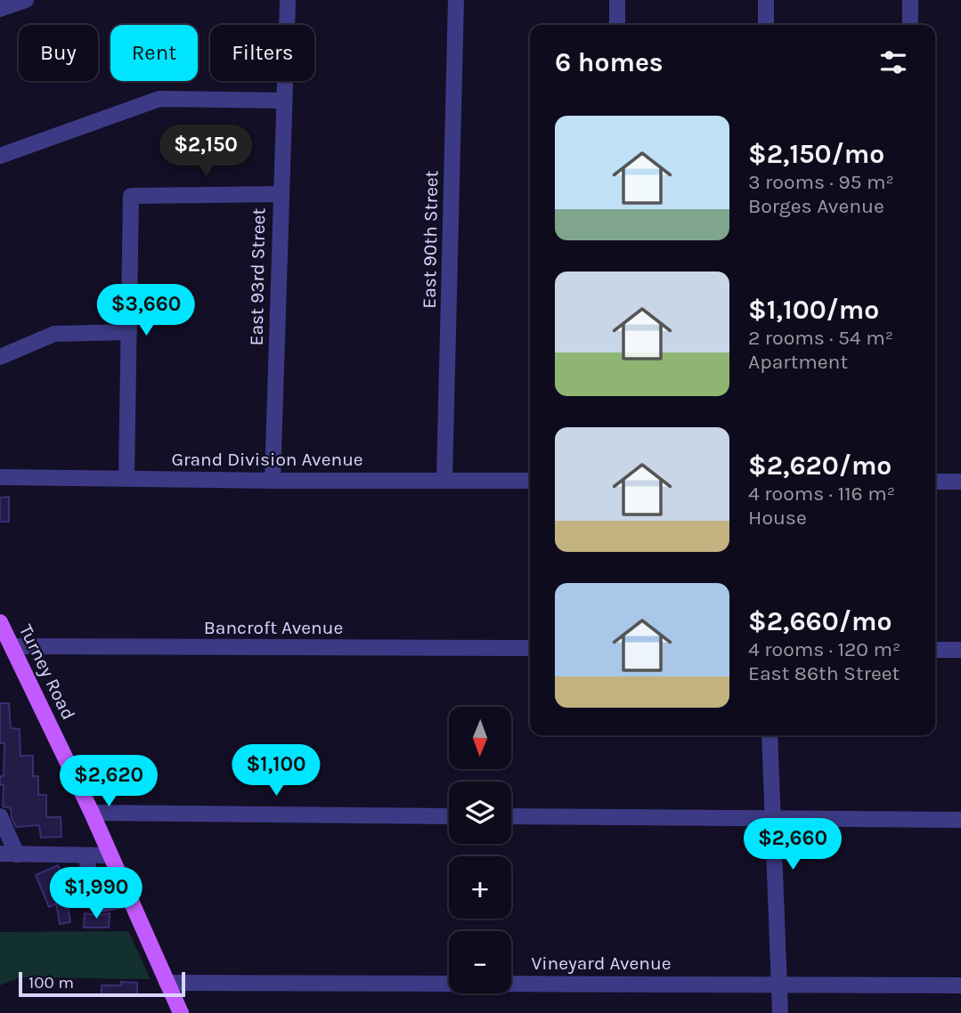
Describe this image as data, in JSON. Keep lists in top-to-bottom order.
{
  "streets": {
    "main road": ["Turney Road"],
    "street": [
      "East 90th Street",
      "East 93rd Street",
      "Grand Division Avenue",
      "Bancroft Avenue",
      "Vineyard Avenue"
    ]
  },
  "crossings": [
    ["East 90th Street", "Grand Division Avenue"],
    ["East 93rd Street", "Grand Division Avenue"],
    ["Bancroft Avenue", "Turney Road"],
    ["Turney Road", "Vineyard Avenue"]
  ],
  "scale_bar": "100 m",
  "north": "bottom",
  "page": {
    "chip": ["Buy", "Rent", "Filters"],
    "heading": "6 homes",
    "list": [
      {
        "name": "$2,150/mo",
        "note": "3 rooms · 95 m² · Borges Avenue"
      },
      {
        "name": "$1,100/mo",
        "note": "2 rooms · 54 m² · Apartment"
      },
      {
        "name": "$2,620/mo",
        "note": "4 rooms · 116 m² · House"
      },
      {
        "name": "$2,660/mo",
        "note": "4 rooms · 120 m² · East 86th Street"
      }
    ],
    "price": [
      "$2,150",
      "$3,660",
      "$1,100",
      "$2,620",
      "$2,660",
      "$1,990"
    ],
    "map_buttons": ["+", "−"],
    "scale": "100 m"
  }
}
